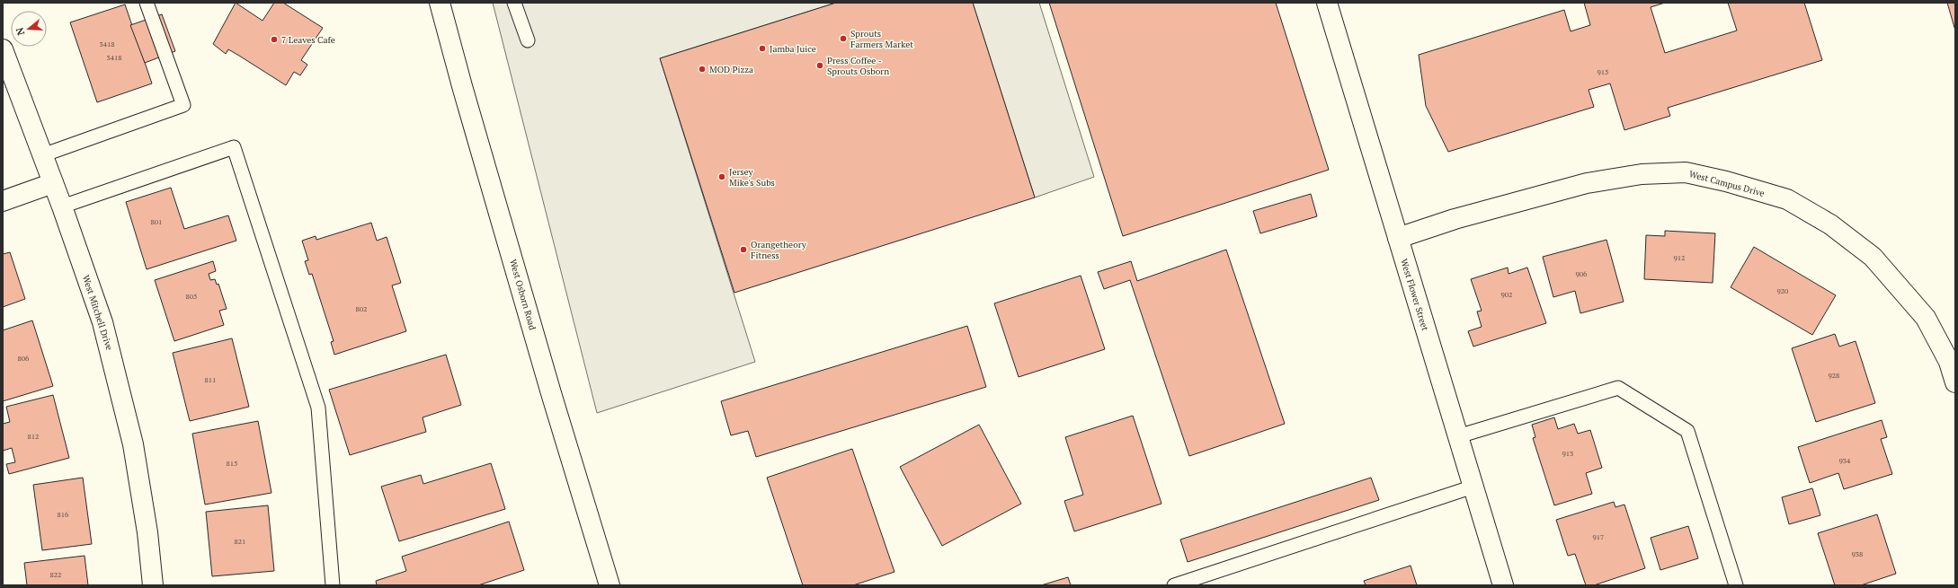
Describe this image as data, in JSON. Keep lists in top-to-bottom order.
{
  "streets": {
    "street": [
      "West Campus Drive",
      "West Osborn Road",
      "West Flower Street",
      "West Mitchell Drive"
    ]
  },
  "crossings": [
    ["West Campus Drive", "West Flower Street"]
  ],
  "places": [
    "Sprouts Farmers Market",
    "7 Leaves Cafe",
    "Jamba Juice",
    "Press Coffee - Sprouts Osborn",
    "MOD Pizza",
    "Jersey Mike's Subs",
    "Orangetheory Fitness"
  ],
  "house_numbers": [
    "3418",
    "3418",
    "915",
    "801",
    "912",
    "906",
    "920",
    "902",
    "805",
    "802",
    "806",
    "928",
    "811",
    "812",
    "913",
    "934",
    "815",
    "816",
    "917",
    "821",
    "938",
    "822"
  ],
  "north": "left"
}
